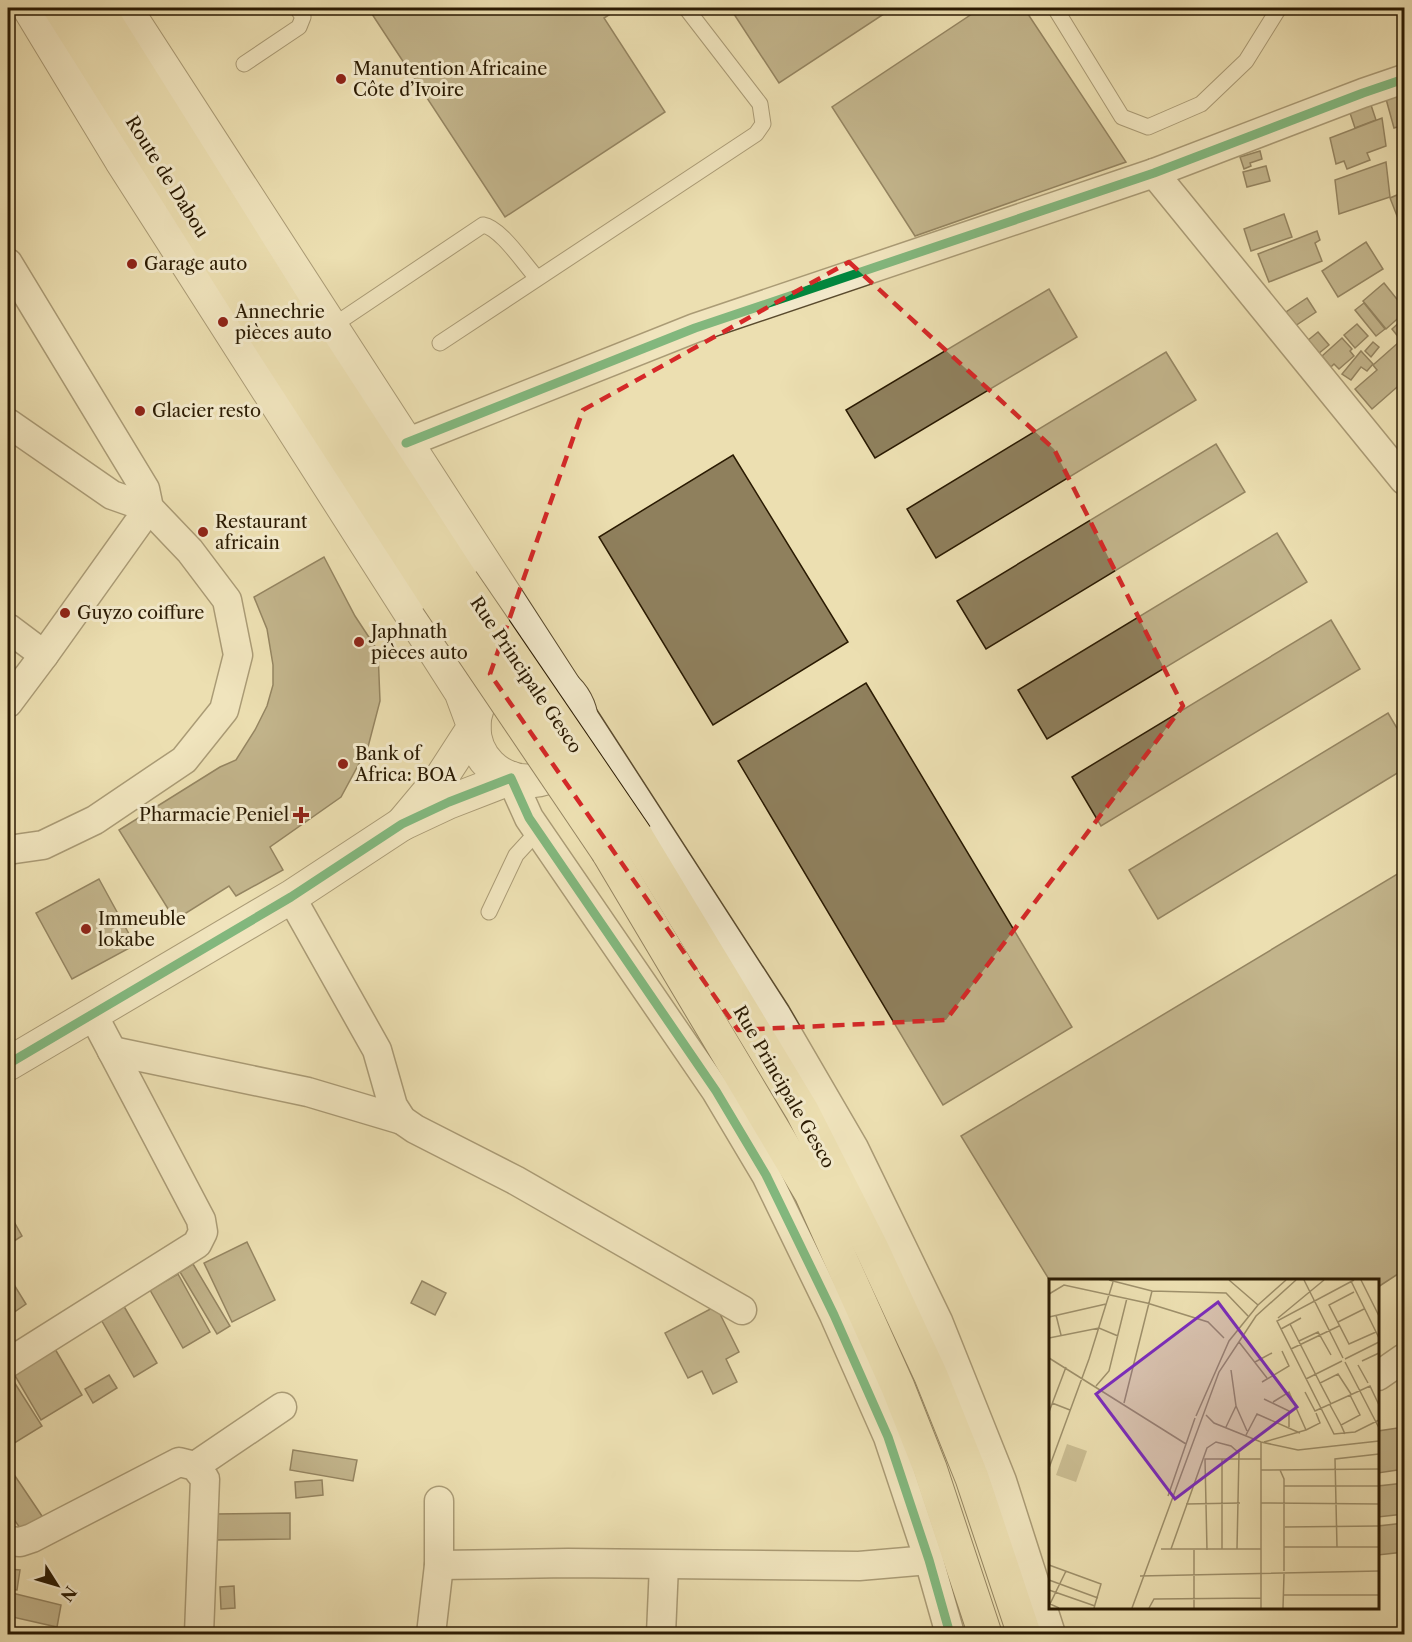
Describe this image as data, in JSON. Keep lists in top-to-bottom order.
{
  "streets": {
    "main road": ["Route de Dabou", "Rue Principale Gesco"]
  },
  "places": {
    "other": [
      "Manutention Africaine Côte d’Ivoire",
      "Garage auto",
      "Annechrie pièces auto",
      "Glacier resto",
      "Restaurant africain",
      "Guyzo coiffure",
      "Japhnath pièces auto",
      "Bank of Africa: BOA",
      "Immeuble lokabe"
    ],
    "health": ["Pharmacie Peniel"]
  },
  "north": "bottom right"
}
